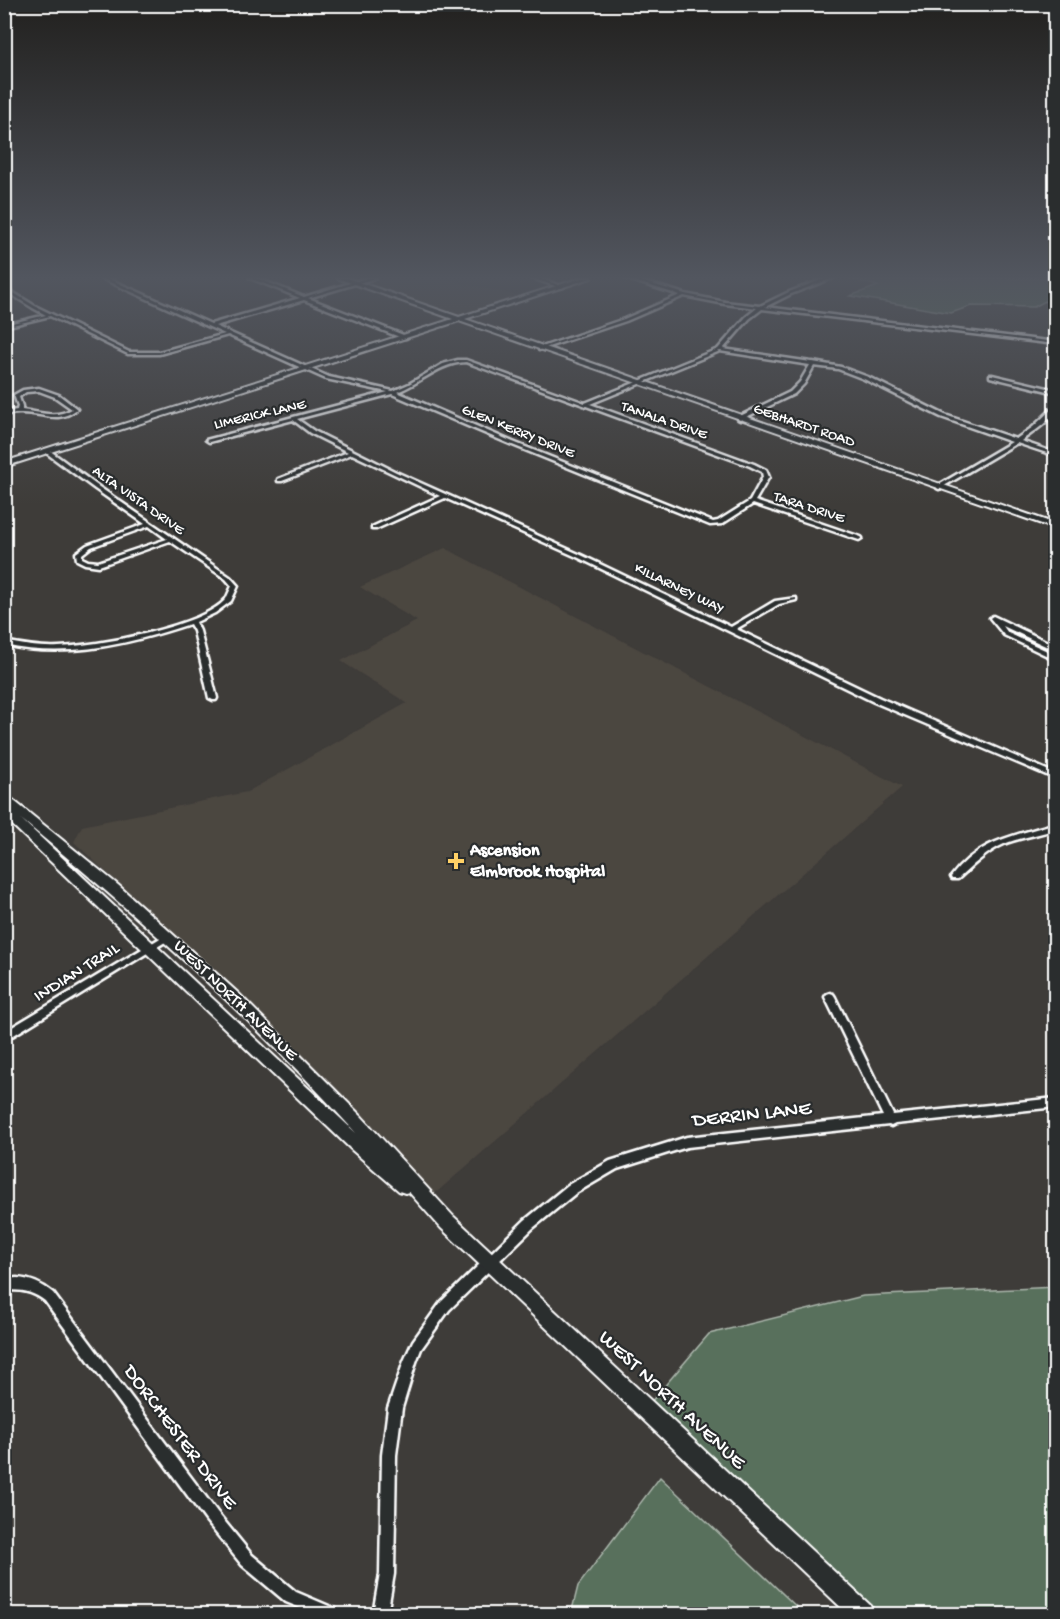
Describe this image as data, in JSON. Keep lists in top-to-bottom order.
{
  "streets": {
    "street": [
      "LIMERICK LANE",
      "TANALA DRIVE",
      "GEBHARDT ROAD",
      "GLEN KERRY DRIVE",
      "ALTA VISTA DRIVE",
      "TARA DRIVE",
      "KILLARNEY WAY",
      "INDIAN TRAIL",
      "WEST NORTH AVENUE",
      "DERRIN LANE",
      "DORCHESTER DRIVE"
    ]
  },
  "crossings": [
    ["LIMERICK LANE", "TANALA DRIVE"],
    ["LIMERICK LANE", "GLEN KERRY DRIVE"],
    ["LIMERICK LANE", "KILLARNEY WAY"],
    ["TANALA DRIVE", "GLEN KERRY DRIVE"],
    ["TANALA DRIVE", "TARA DRIVE"],
    ["GLEN KERRY DRIVE", "TARA DRIVE"],
    ["INDIAN TRAIL", "WEST NORTH AVENUE"],
    ["WEST NORTH AVENUE", "DERRIN LANE"]
  ],
  "places": {
    "health": ["Ascension Elmbrook Hospital"]
  }
}
